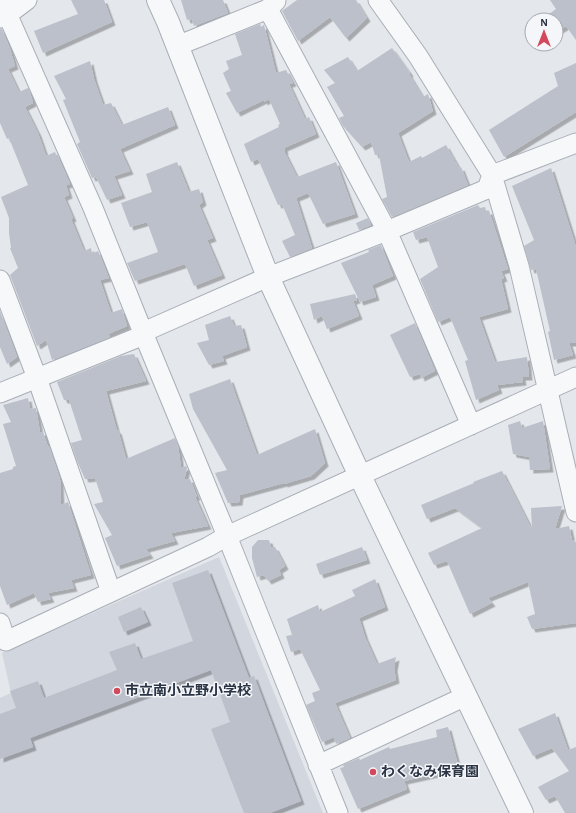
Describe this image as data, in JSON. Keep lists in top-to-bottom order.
{
  "places": ["市立南小立野小学校", "わくなみ保育園"],
  "north": "top"
}
